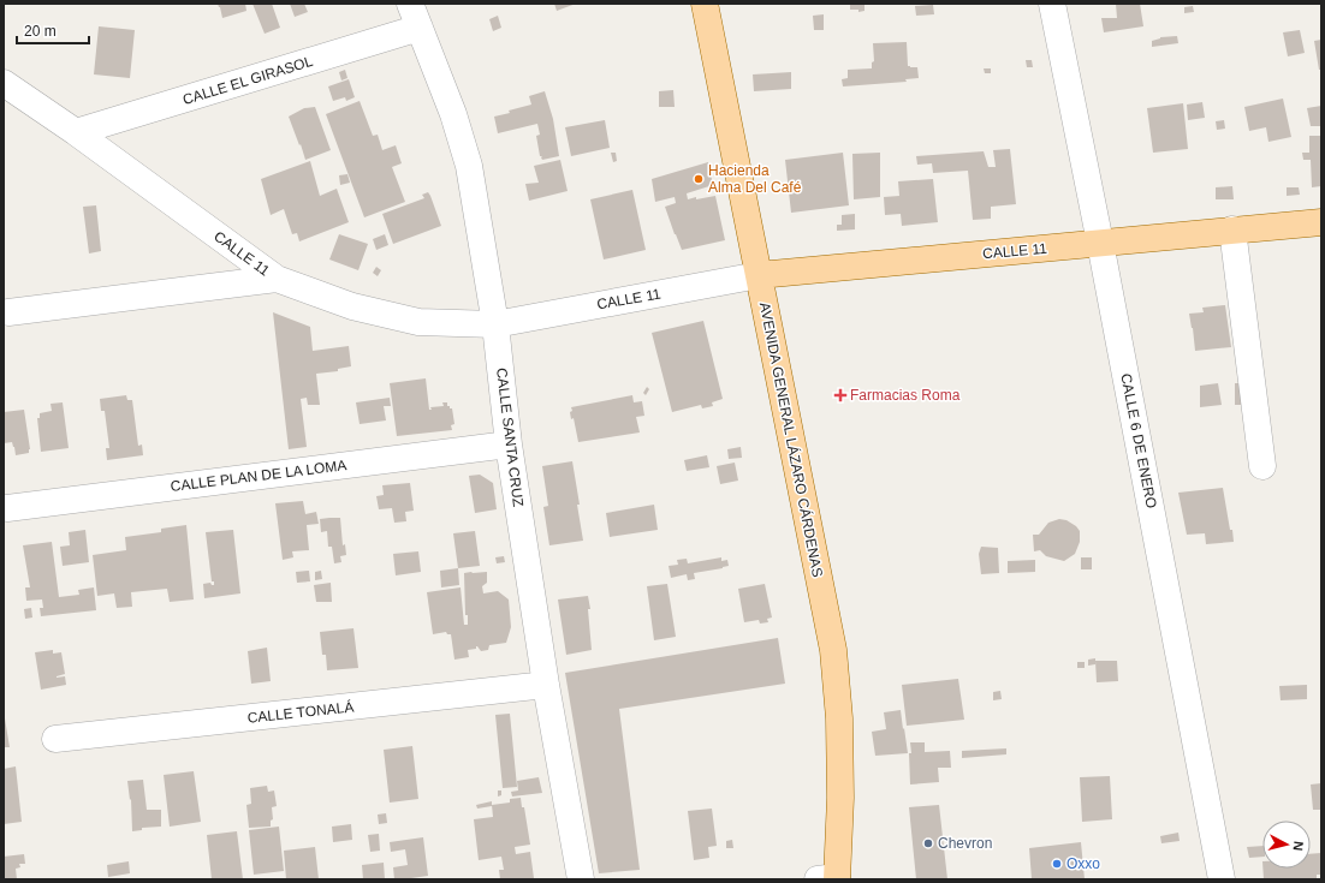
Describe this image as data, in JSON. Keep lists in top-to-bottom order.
{
  "streets": {
    "main road": ["CALLE 11", "AVENIDA GENERAL LÁZARO CÁRDENAS"],
    "street": [
      "CALLE EL GIRASOL",
      "CALLE SANTA CRUZ",
      "CALLE 6 DE ENERO",
      "CALLE PLAN DE LA LOMA",
      "CALLE TONALÁ"
    ]
  },
  "crossings": [
    ["CALLE EL GIRASOL", "CALLE 11"],
    ["CALLE EL GIRASOL", "CALLE SANTA CRUZ"],
    ["CALLE 11", "CALLE SANTA CRUZ"],
    ["CALLE 11", "AVENIDA GENERAL LÁZARO CÁRDENAS"],
    ["CALLE 11", "CALLE 6 DE ENERO"],
    ["CALLE SANTA CRUZ", "CALLE PLAN DE LA LOMA"],
    ["CALLE SANTA CRUZ", "CALLE TONALÁ"]
  ],
  "places": {
    "other": ["Hacienda Alma Del Café", "Chevron", "Oxxo"],
    "health": ["Farmacias Roma"]
  },
  "scale_bar": "20 m",
  "north": "right"
}
